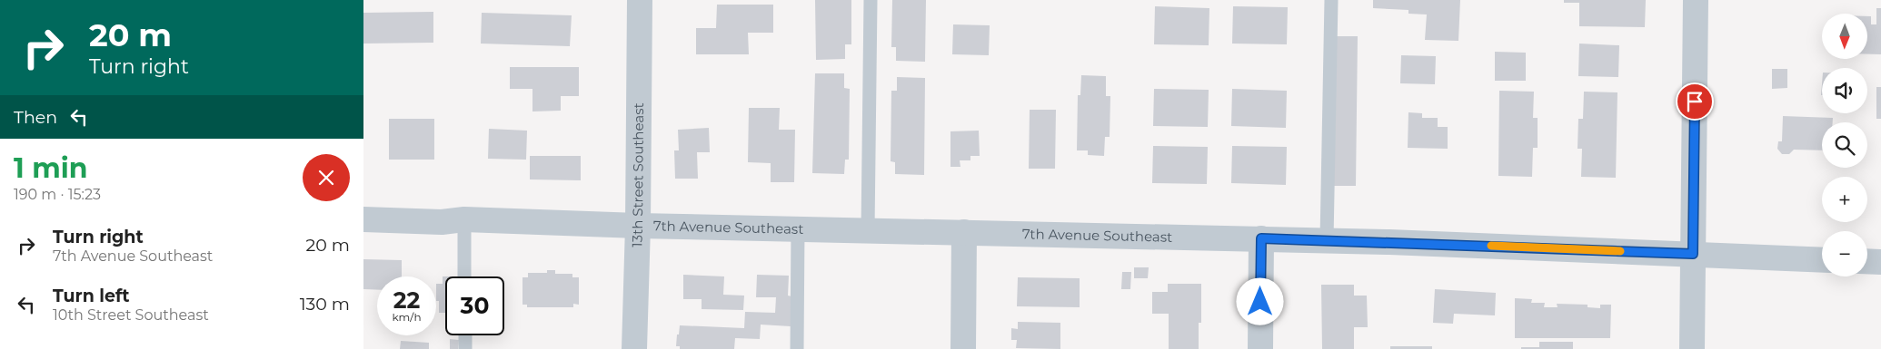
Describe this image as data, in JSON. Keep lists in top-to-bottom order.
{
  "streets": {
    "street": ["13th Street Southeast", "7th Avenue Southeast"]
  },
  "crossings": [
    ["13th Street Southeast", "7th Avenue Southeast"]
  ],
  "north": "bottom",
  "page": {
    "turn": ["20 m", "Turn right"],
    "map_buttons": ["+", "−"],
    "then": "Then",
    "heading": ["1 min", "190 m · 15:23"],
    "list": [
      {
        "name": "Turn right",
        "note": "7th Avenue Southeast",
        "value": "20 m"
      },
      {
        "name": "Turn left",
        "note": "10th Street Southeast",
        "value": "130 m"
      }
    ],
    "speed": "22 km/h",
    "limit": "30"
  }
}
